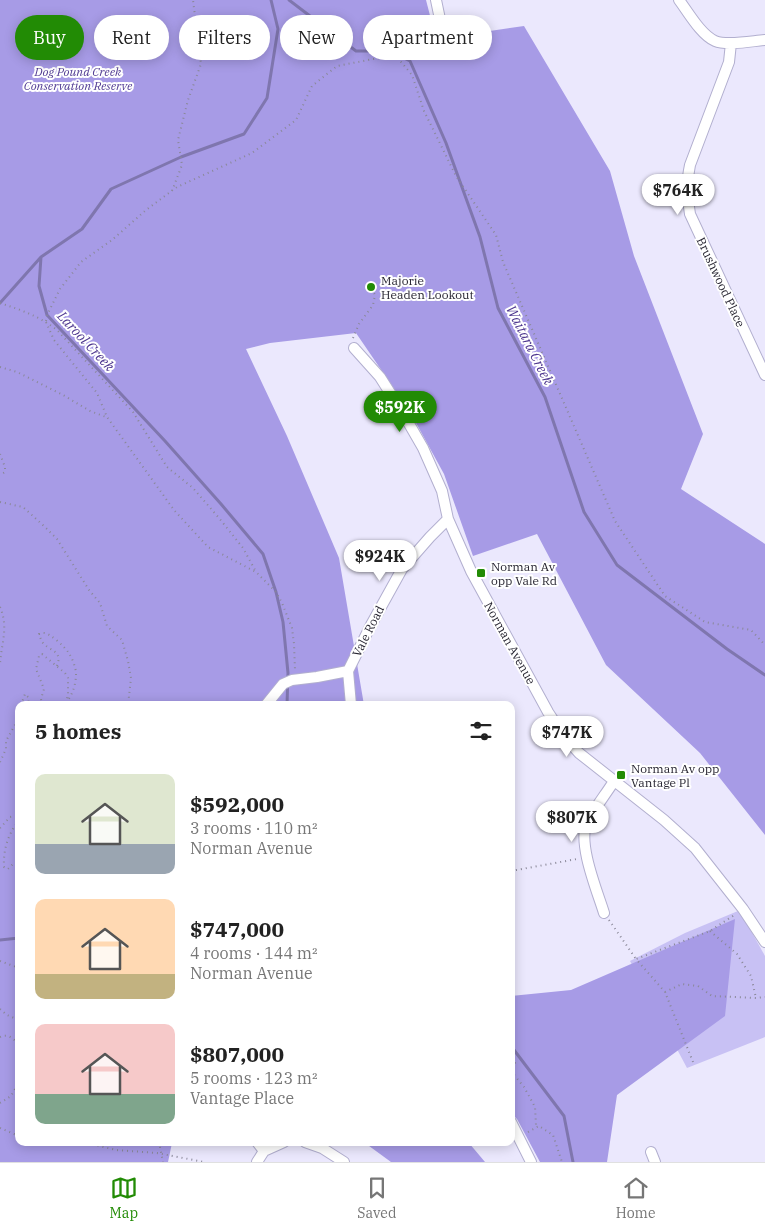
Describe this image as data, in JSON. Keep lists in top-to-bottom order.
{
  "streets": {
    "street": ["Brushwood Place", "Vale Road", "Norman Avenue"]
  },
  "crossings": [
    ["Vale Road", "Norman Avenue"]
  ],
  "water": ["Larool Creek", "Waitara Creek"],
  "parks": ["Dog Pound Creek Conservation Reserve"],
  "places": {
    "other": ["Majorie Headen Lookout"],
    "transit": ["Norman Av opp Vale Rd", "Norman Av opp Vantage Pl"]
  },
  "page": {
    "chip": [
      "Buy",
      "Rent",
      "Filters",
      "New",
      "Apartment"
    ],
    "price": [
      "$764K",
      "$592K",
      "$924K",
      "$747K",
      "$807K"
    ],
    "heading": "5 homes",
    "list": [
      {
        "name": "$592,000",
        "note": "3 rooms · 110 m² · Norman Avenue"
      },
      {
        "name": "$747,000",
        "note": "4 rooms · 144 m² · Norman Avenue"
      },
      {
        "name": "$807,000",
        "note": "5 rooms · 123 m² · Vantage Place"
      }
    ],
    "tabs": ["Map", "Saved", "Home"]
  }
}
